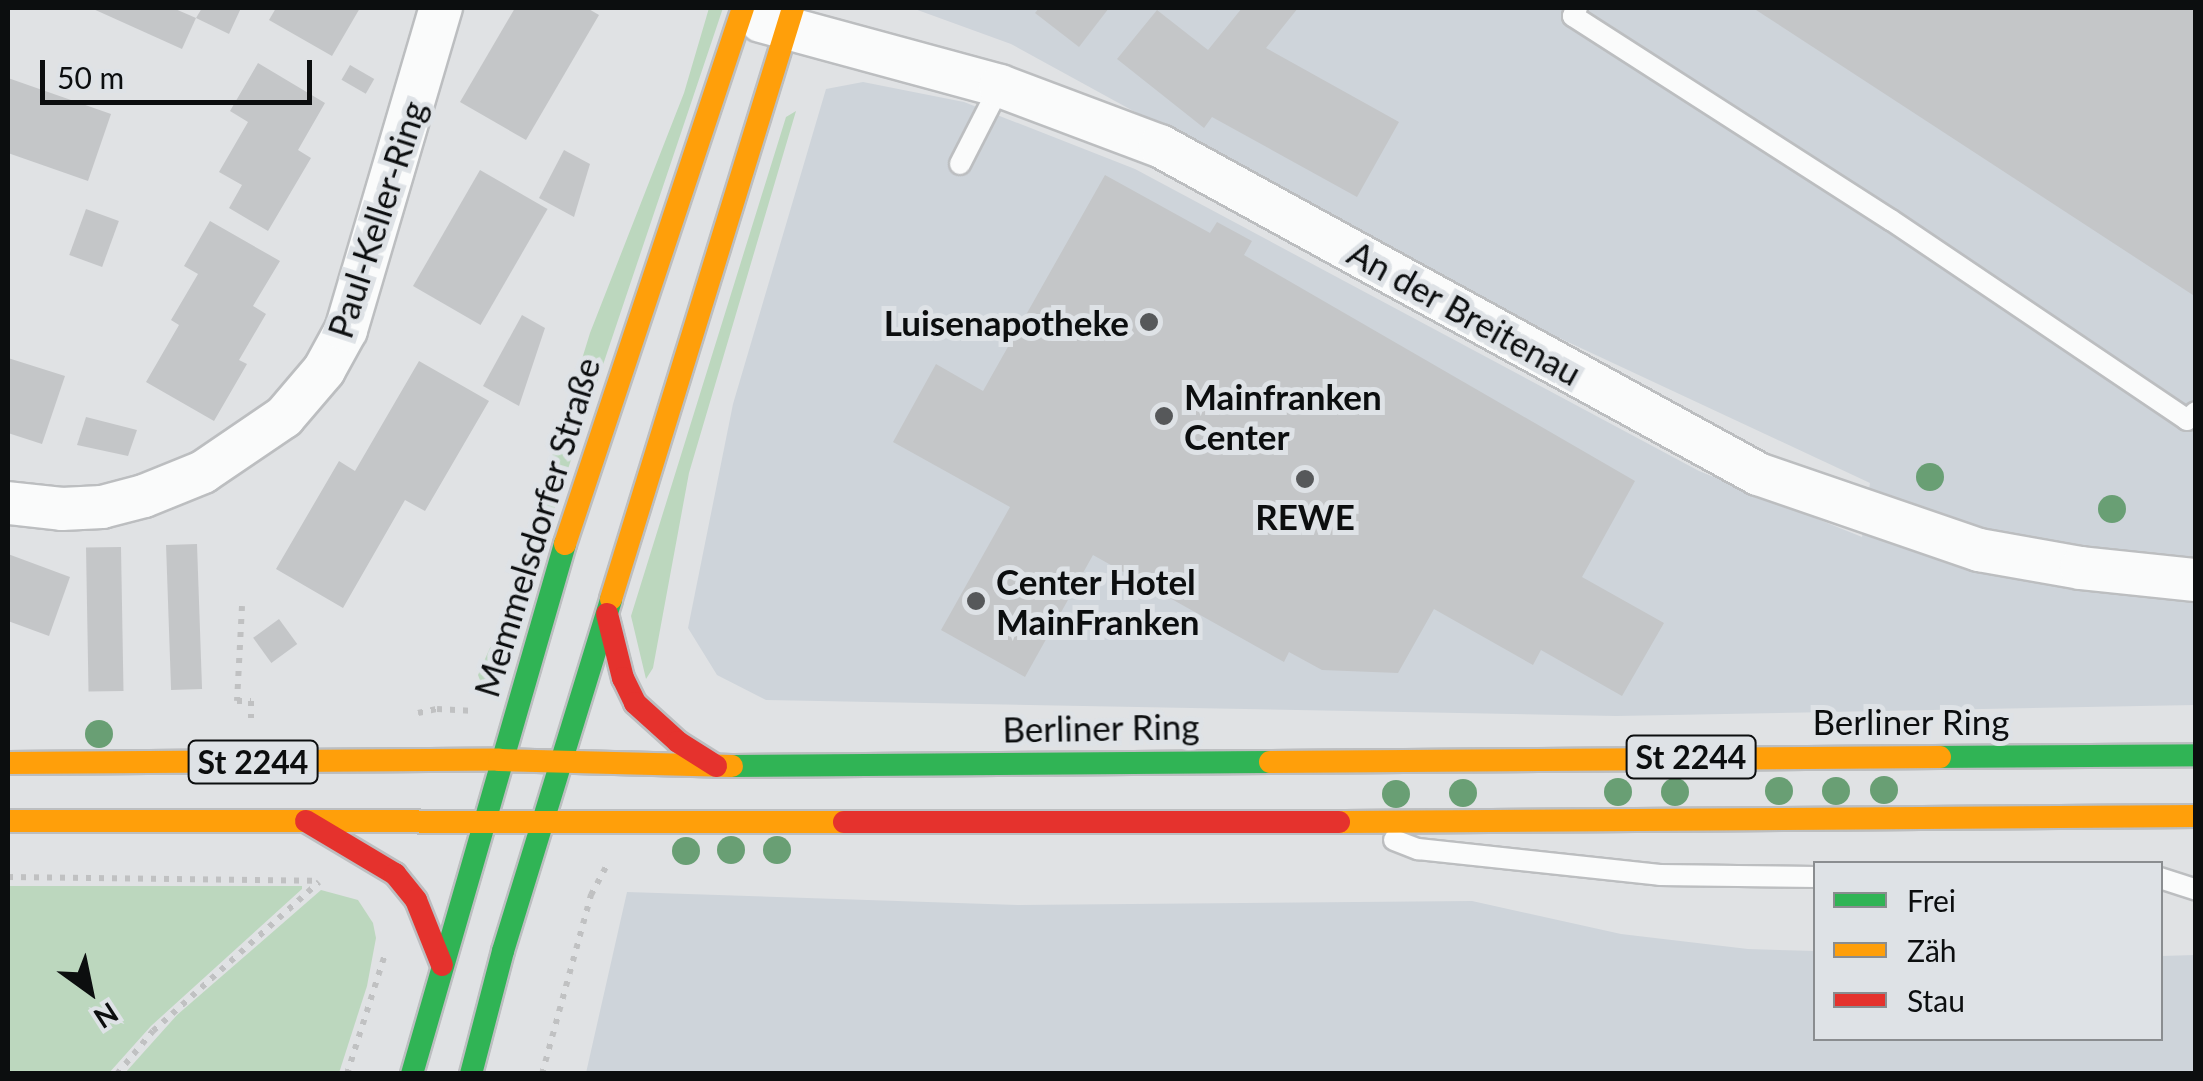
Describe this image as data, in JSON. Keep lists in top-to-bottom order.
{
  "streets": {
    "main road": ["Memmelsdorfer Straße", "Berliner Ring", "St 2244"],
    "street": ["Paul-Keller-Ring", "An der Breitenau"]
  },
  "crossings": [
    ["An der Breitenau", "Memmelsdorfer Straße"],
    ["Memmelsdorfer Straße", "Berliner Ring"],
    ["Memmelsdorfer Straße", "St 2244"]
  ],
  "places": [
    "Luisenapotheke",
    "Mainfranken Center",
    "REWE",
    "Center Hotel MainFranken"
  ],
  "legend": ["Frei", "Zäh", "Stau"],
  "scale_bar": "50 m",
  "north": "bottom right"
}
